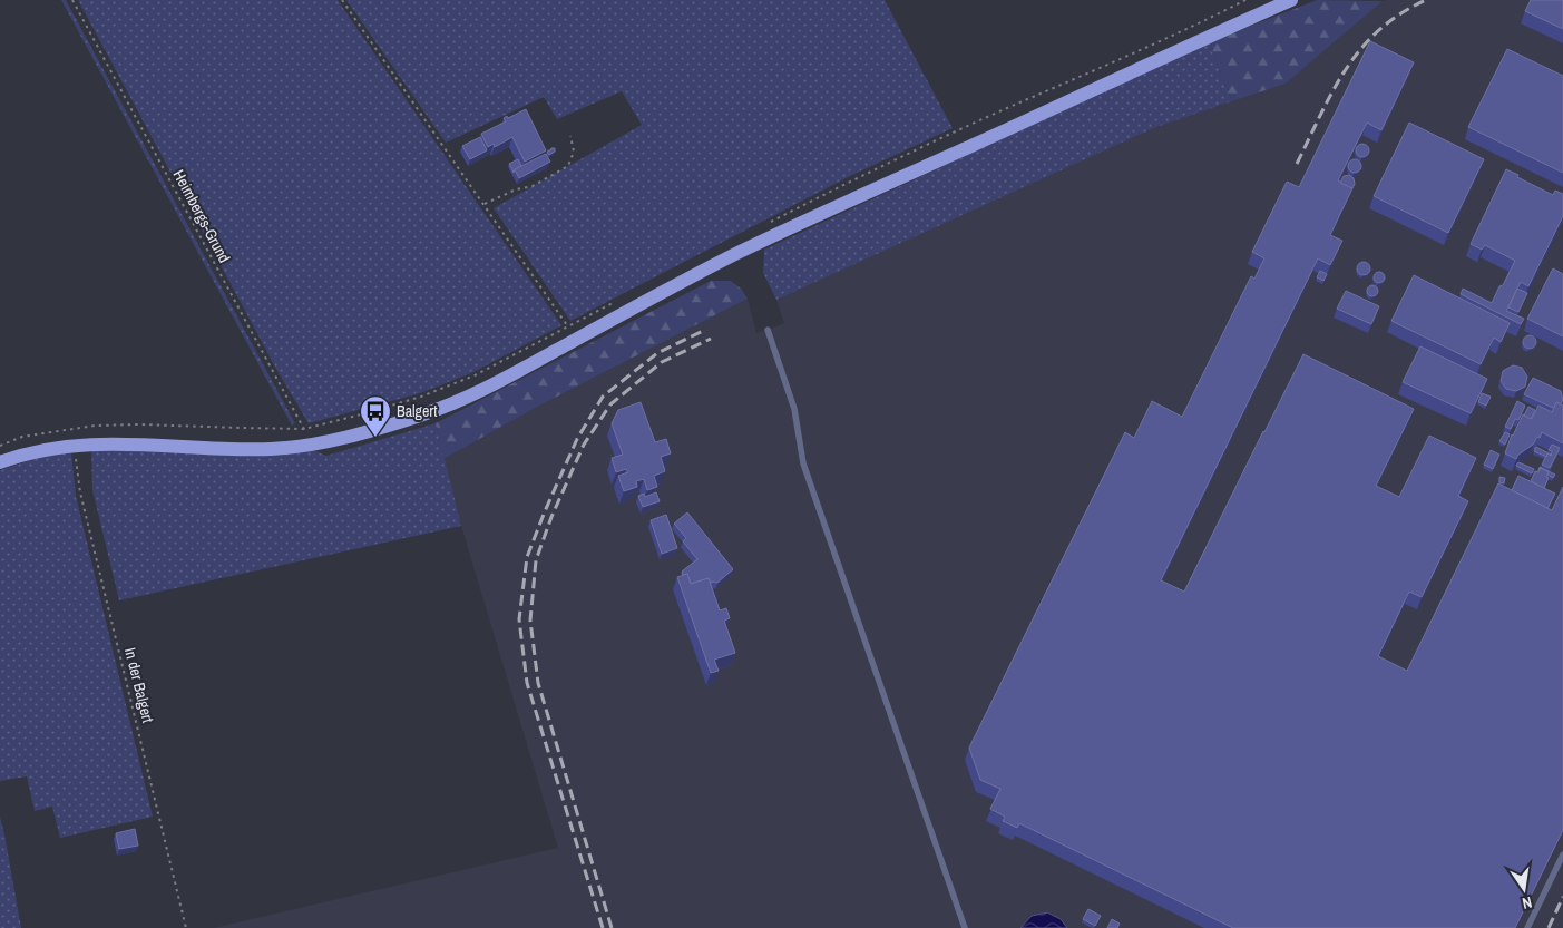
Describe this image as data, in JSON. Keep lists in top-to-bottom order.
{
  "streets": {
    "path": ["Heimbergs-Grund", "In der Balgert"]
  },
  "places": {
    "bus stop": ["Balgert"]
  },
  "north": "bottom"
}
